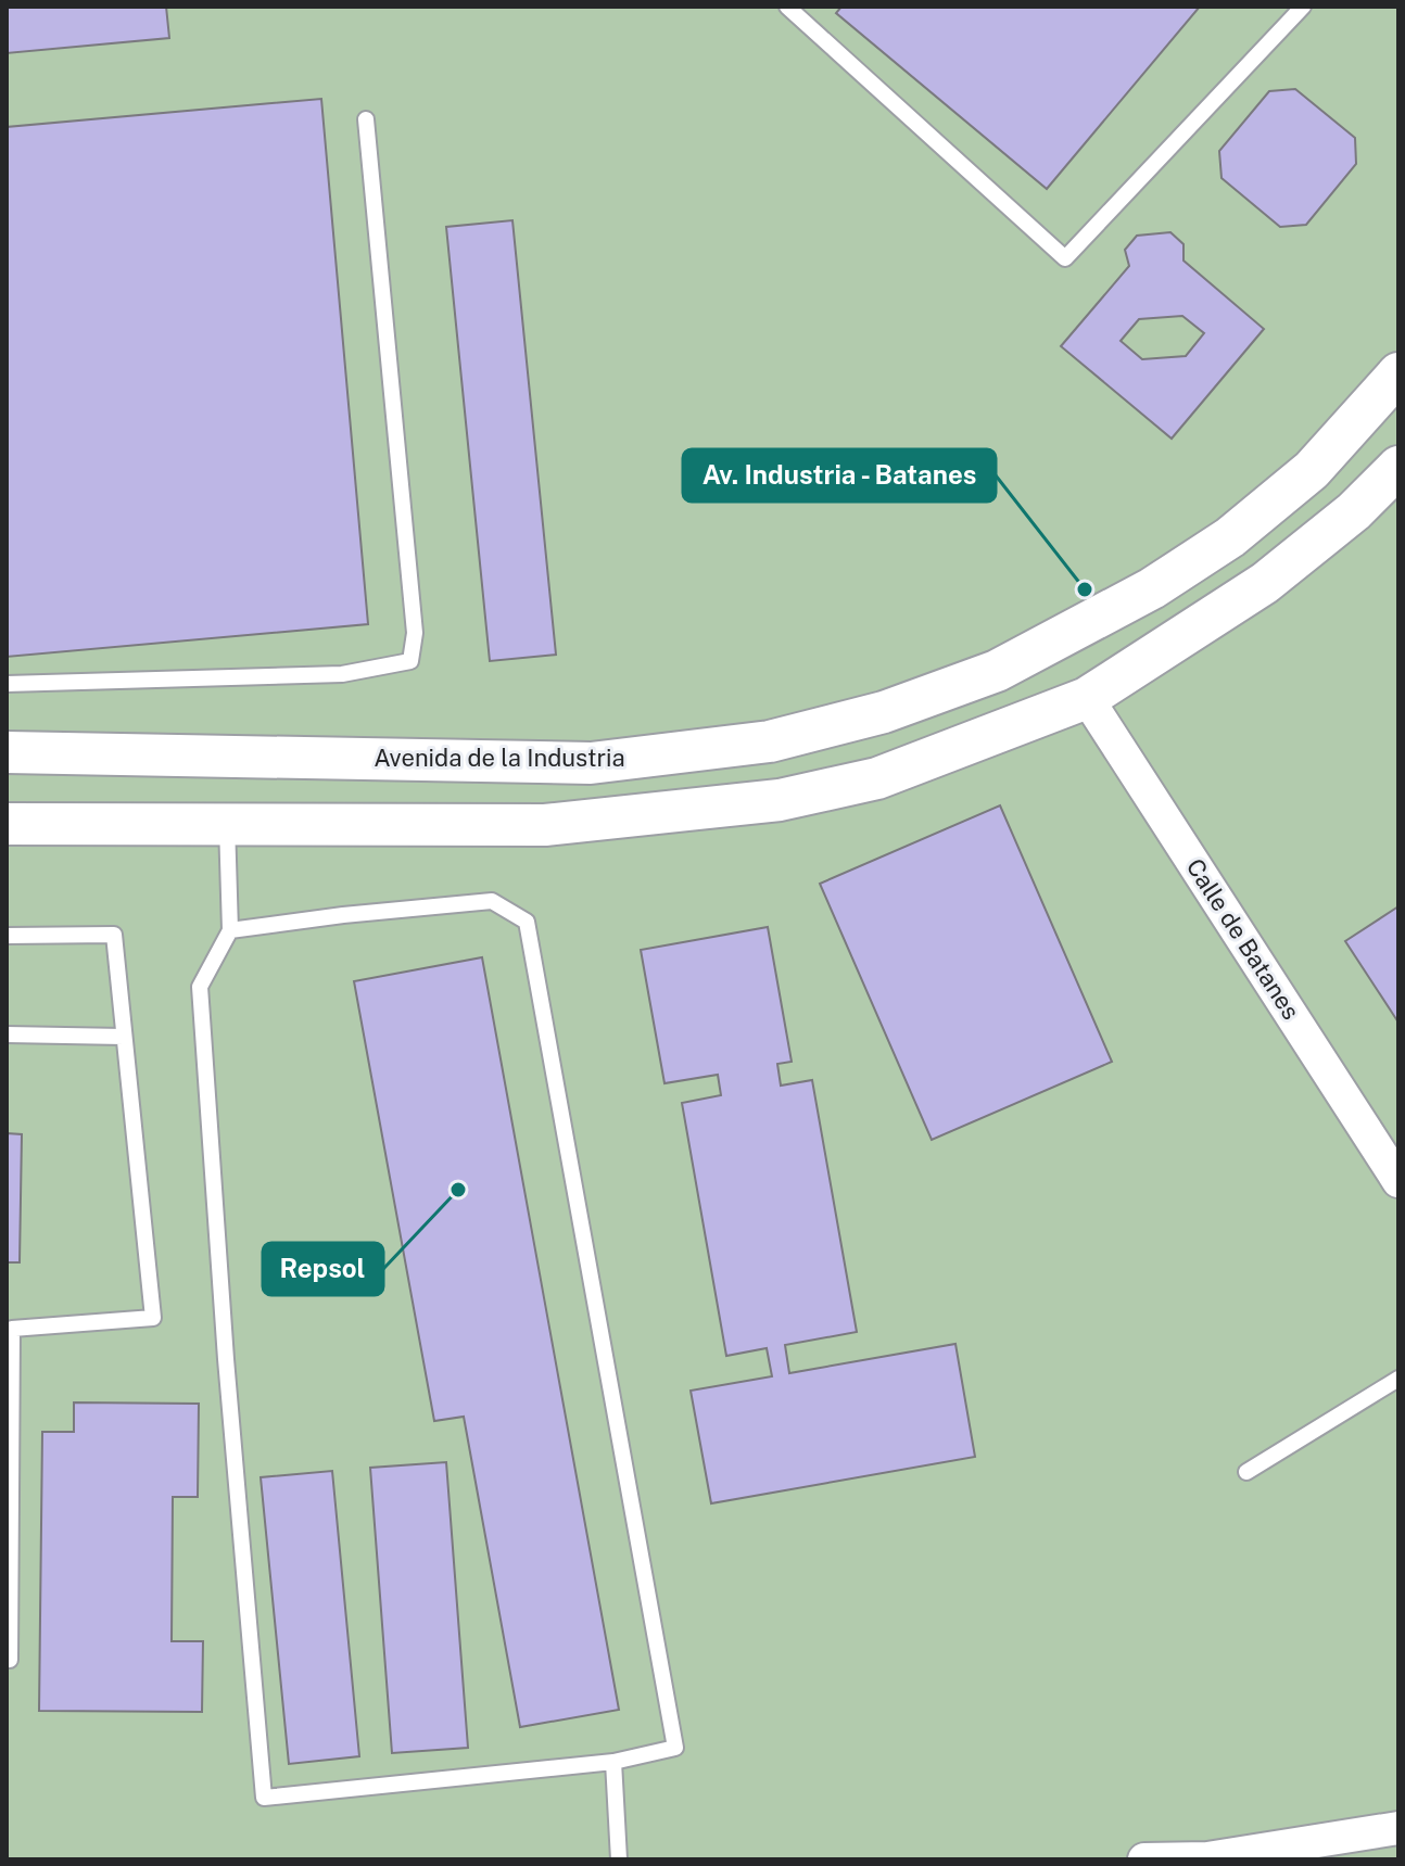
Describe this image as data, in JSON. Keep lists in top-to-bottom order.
{
  "streets": {
    "street": ["Avenida de la Industria", "Calle de Batanes"]
  },
  "places": ["Av. Industria - Batanes", "Repsol"]
}
